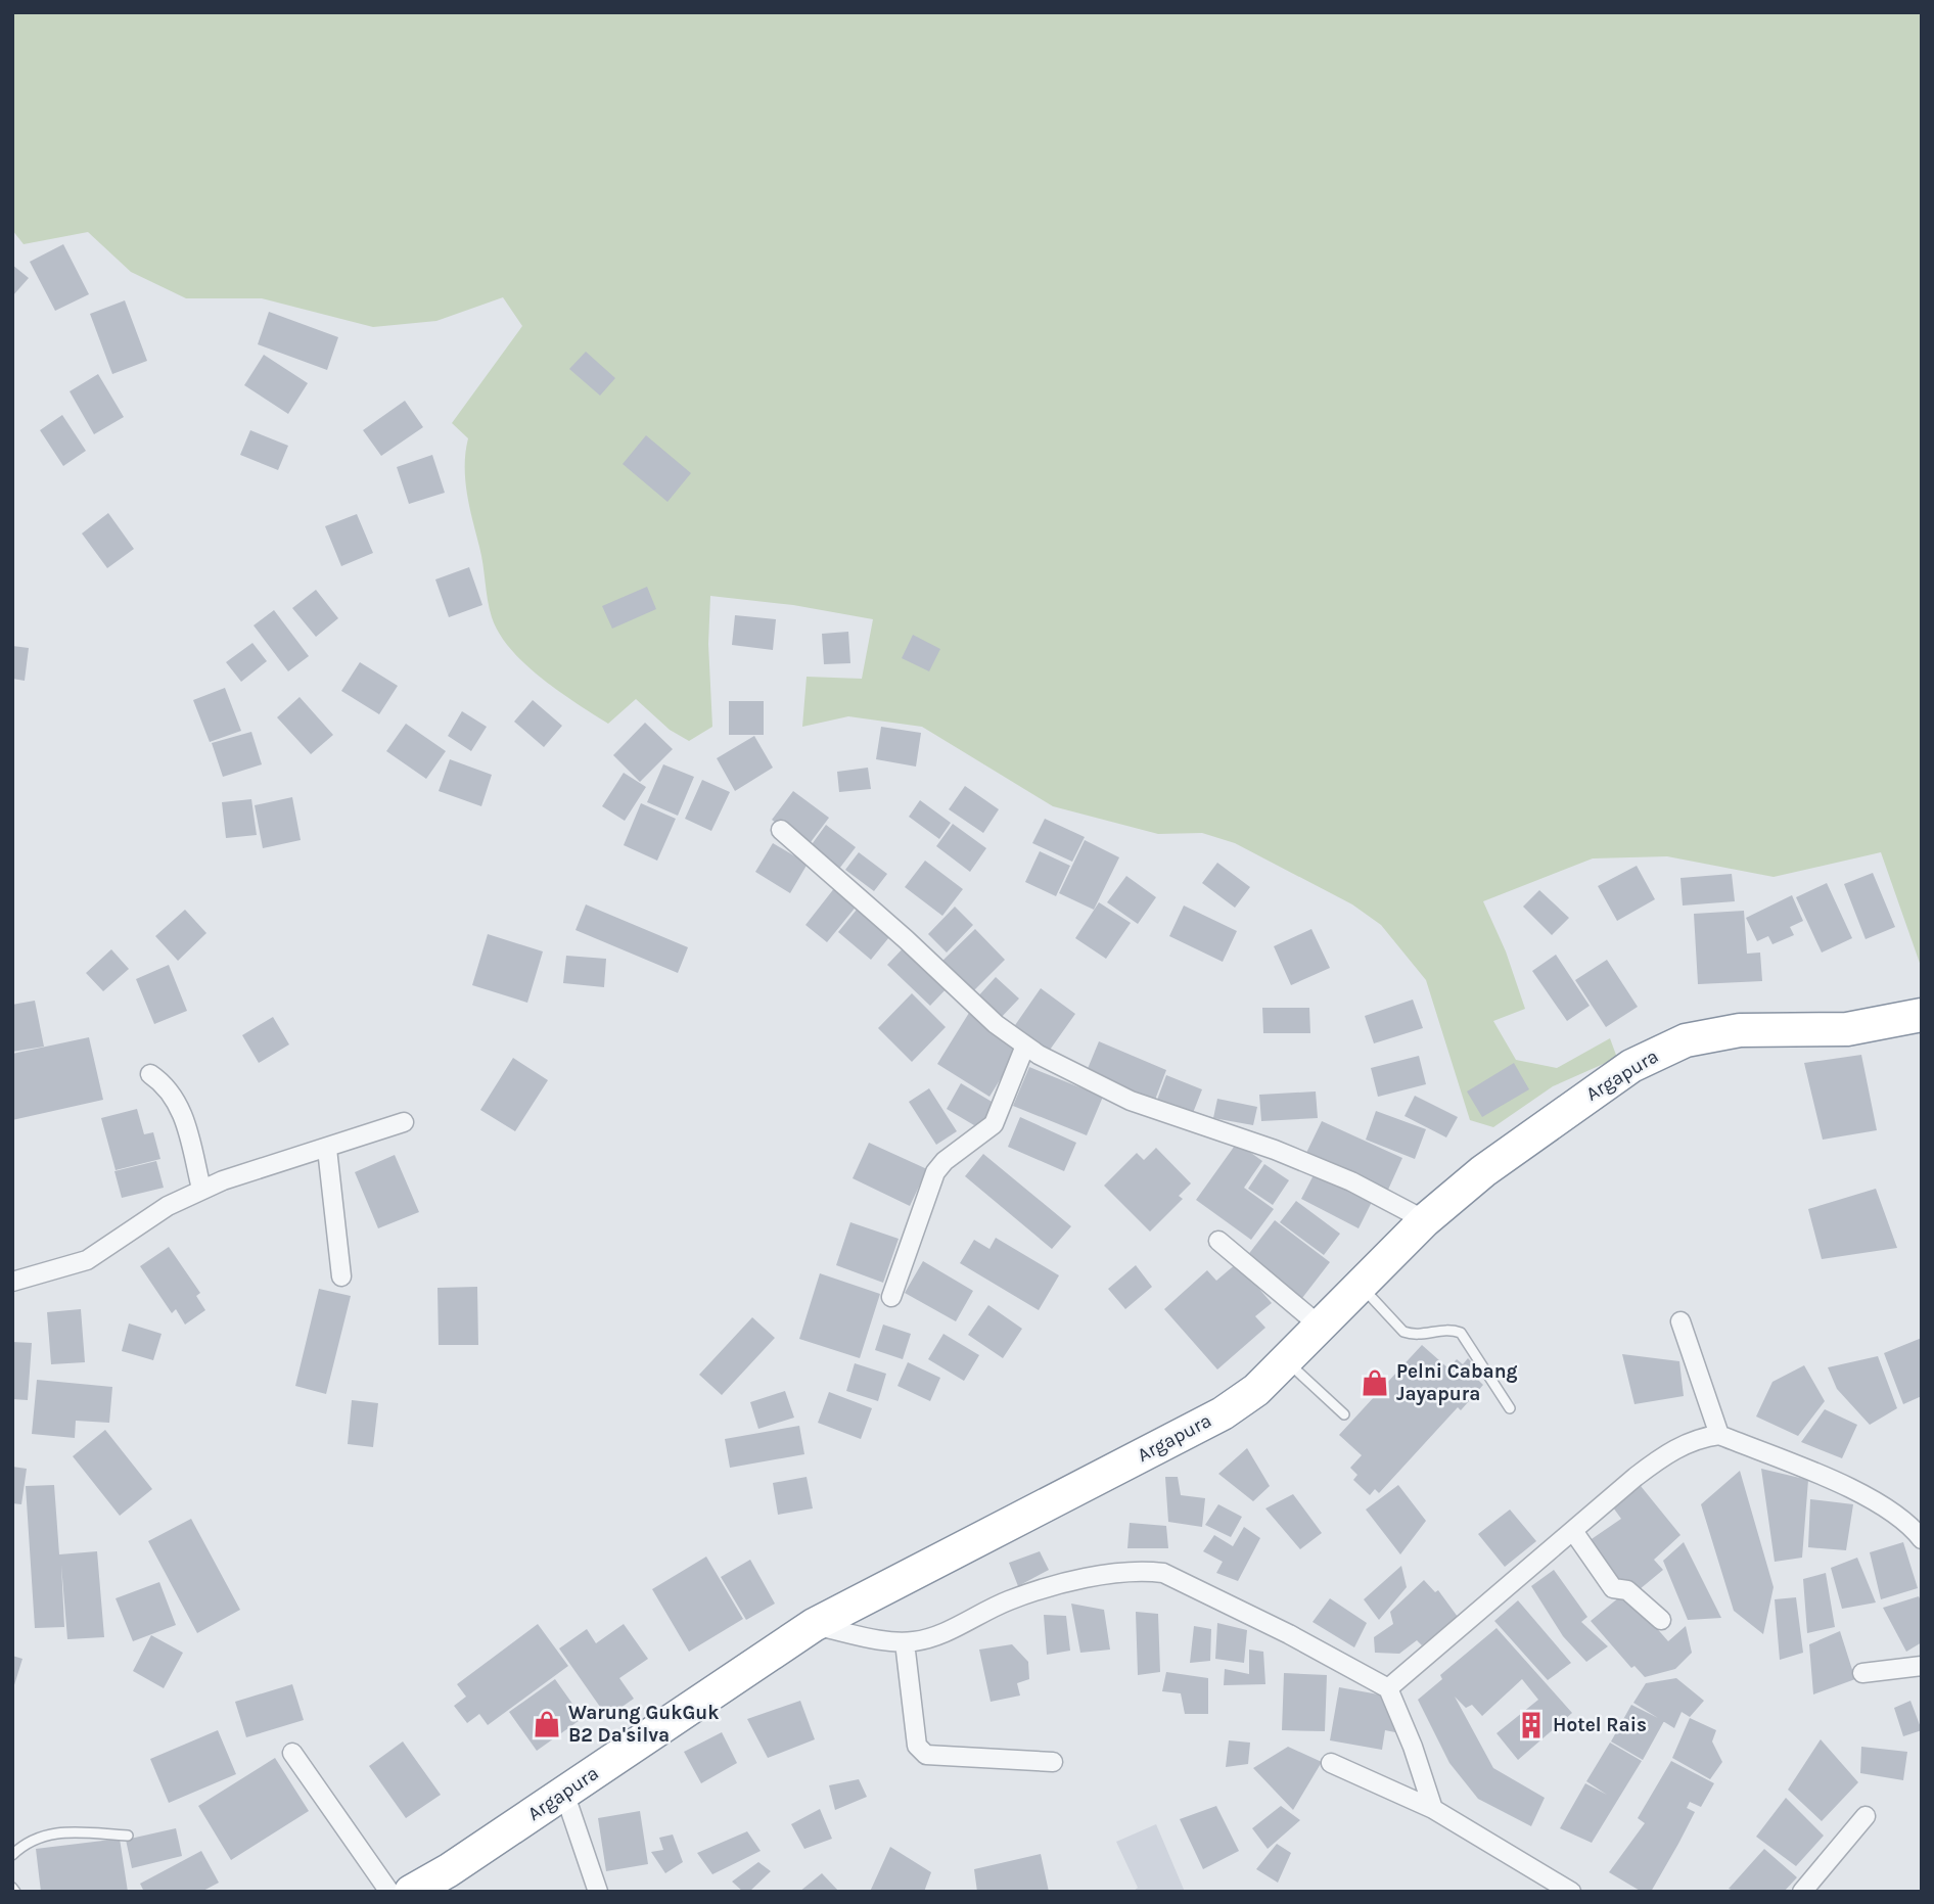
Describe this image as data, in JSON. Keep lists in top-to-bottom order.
{
  "streets": {
    "highway": ["Argapura"]
  },
  "places": {
    "shop": ["Pelni Cabang Jayapura", "Warung GukGuk B2 Da'silva"],
    "building": ["Hotel Rais"]
  }
}
